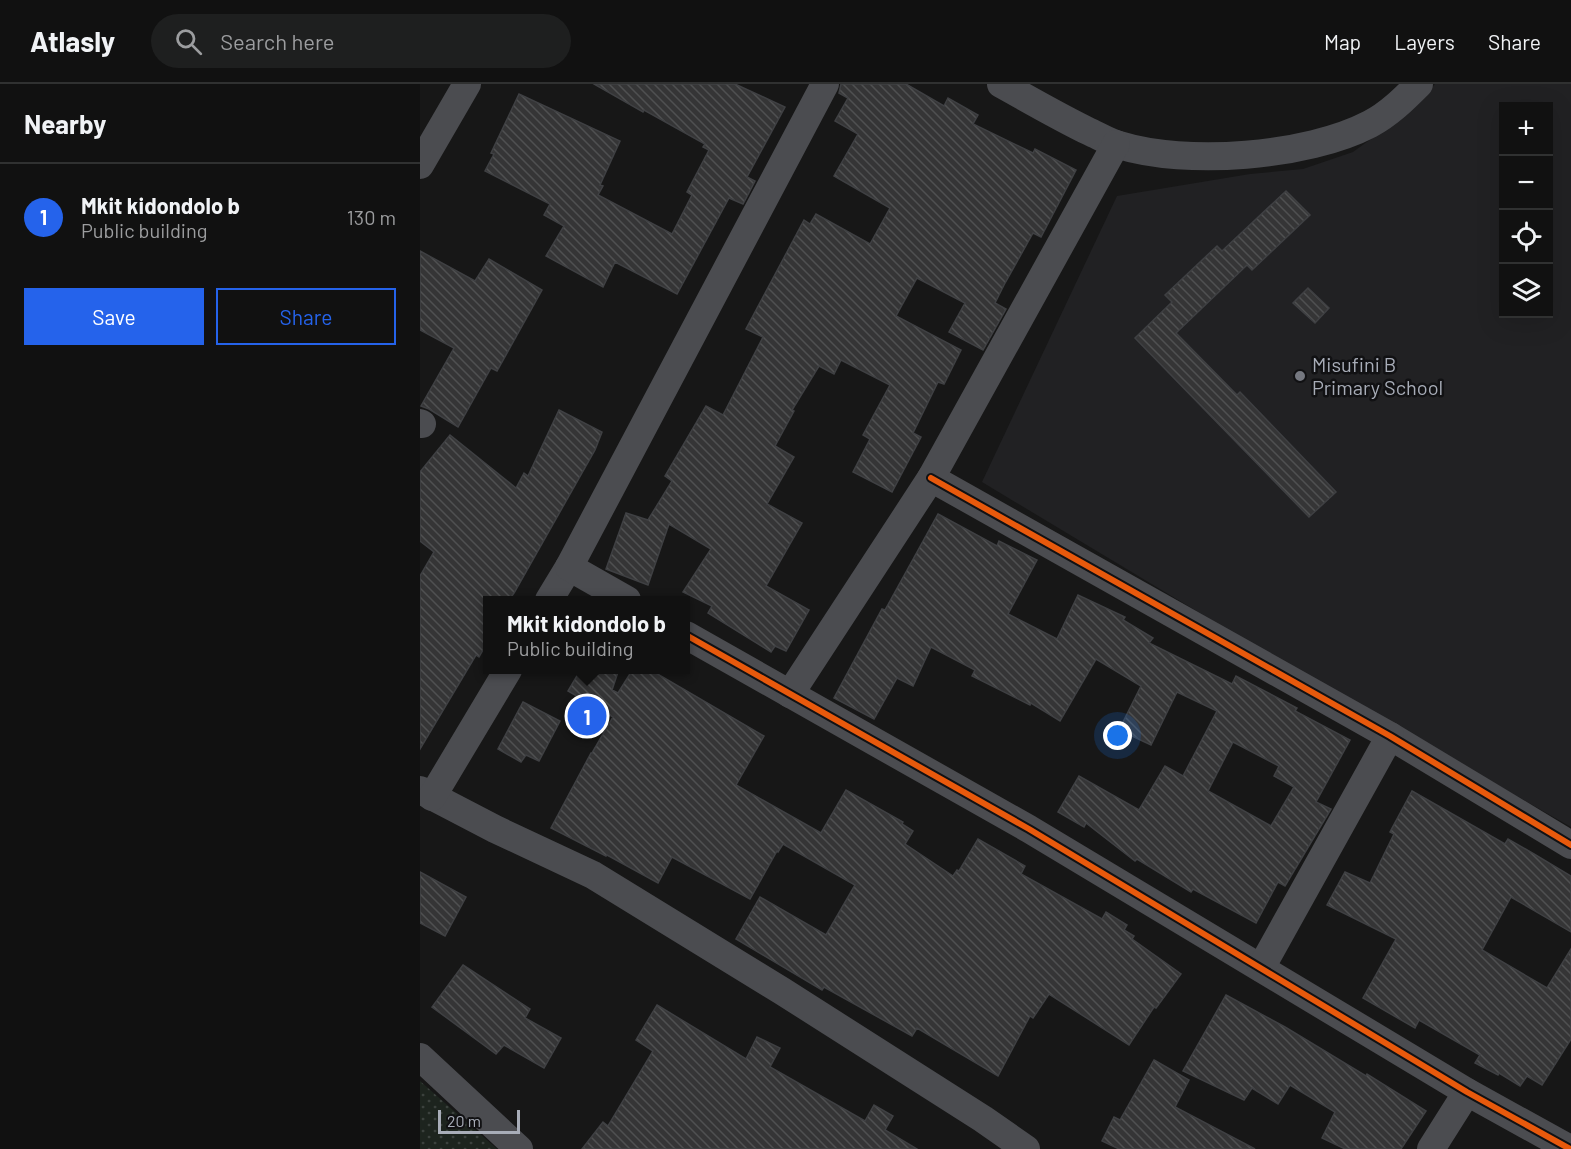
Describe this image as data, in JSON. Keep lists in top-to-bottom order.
{
  "places": ["Misufini B Primary School"],
  "scale_bar": "20 m",
  "page": {
    "header": "Atlasly",
    "search": "Search here",
    "nav": ["Map", "Layers", "Share"],
    "heading": "Nearby",
    "map_buttons": ["+", "−"],
    "list": [
      {
        "mark": "1",
        "name": "Mkit kidondolo b",
        "note": "Public building",
        "value": "130 m"
      }
    ],
    "buttons": ["Save", "Share"],
    "popup": ["Mkit kidondolo b", "Public building"],
    "pins": "1",
    "scale": "20 m"
  }
}
